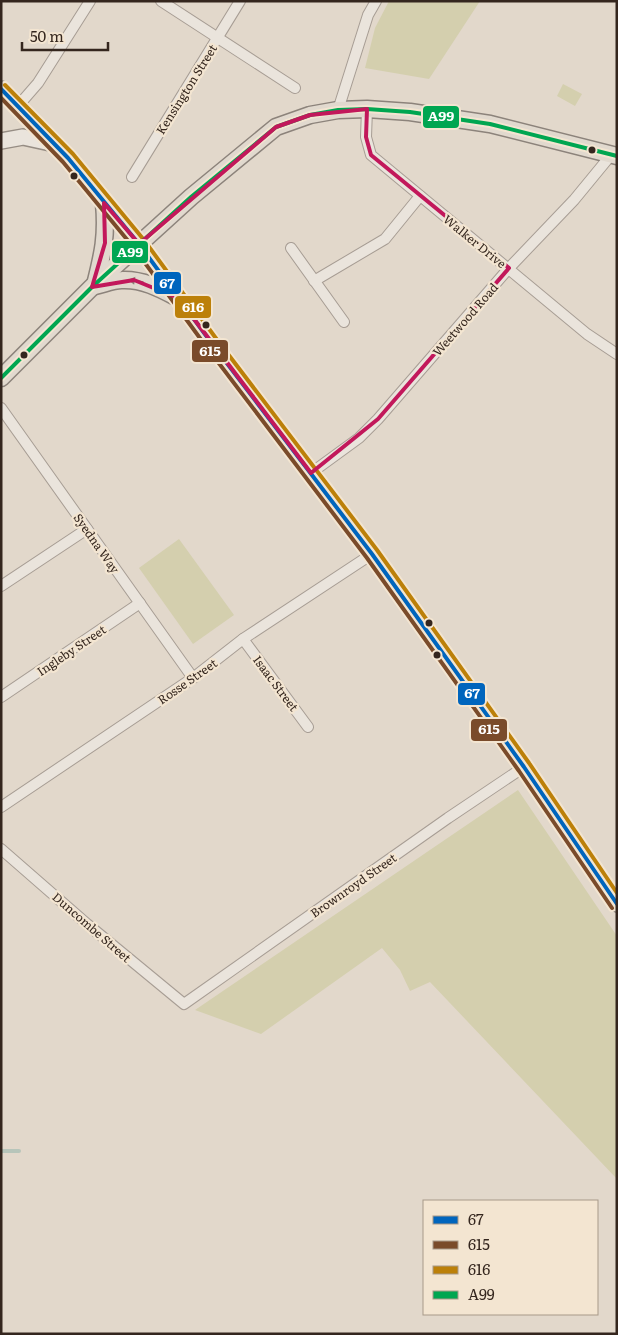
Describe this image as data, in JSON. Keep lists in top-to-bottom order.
{
  "streets": {
    "street": [
      "Kensington Street",
      "Walker Drive",
      "Weetwood Road",
      "Syedna Way",
      "Ingleby Street",
      "Rosse Street",
      "Isaac Street",
      "Brownroyd Street",
      "Duncombe Street"
    ]
  },
  "crossings": [
    ["Walker Drive", "Weetwood Road"],
    ["Syedna Way", "Ingleby Street"],
    ["Syedna Way", "Rosse Street"],
    ["Rosse Street", "Isaac Street"],
    ["Brownroyd Street", "Duncombe Street"]
  ],
  "lines": [
    "transit line 616",
    "transit line 67",
    "transit line 615",
    "transit line A99"
  ],
  "legend": [
    "67",
    "615",
    "616",
    "A99"
  ],
  "scale_bar": "50 m"
}
